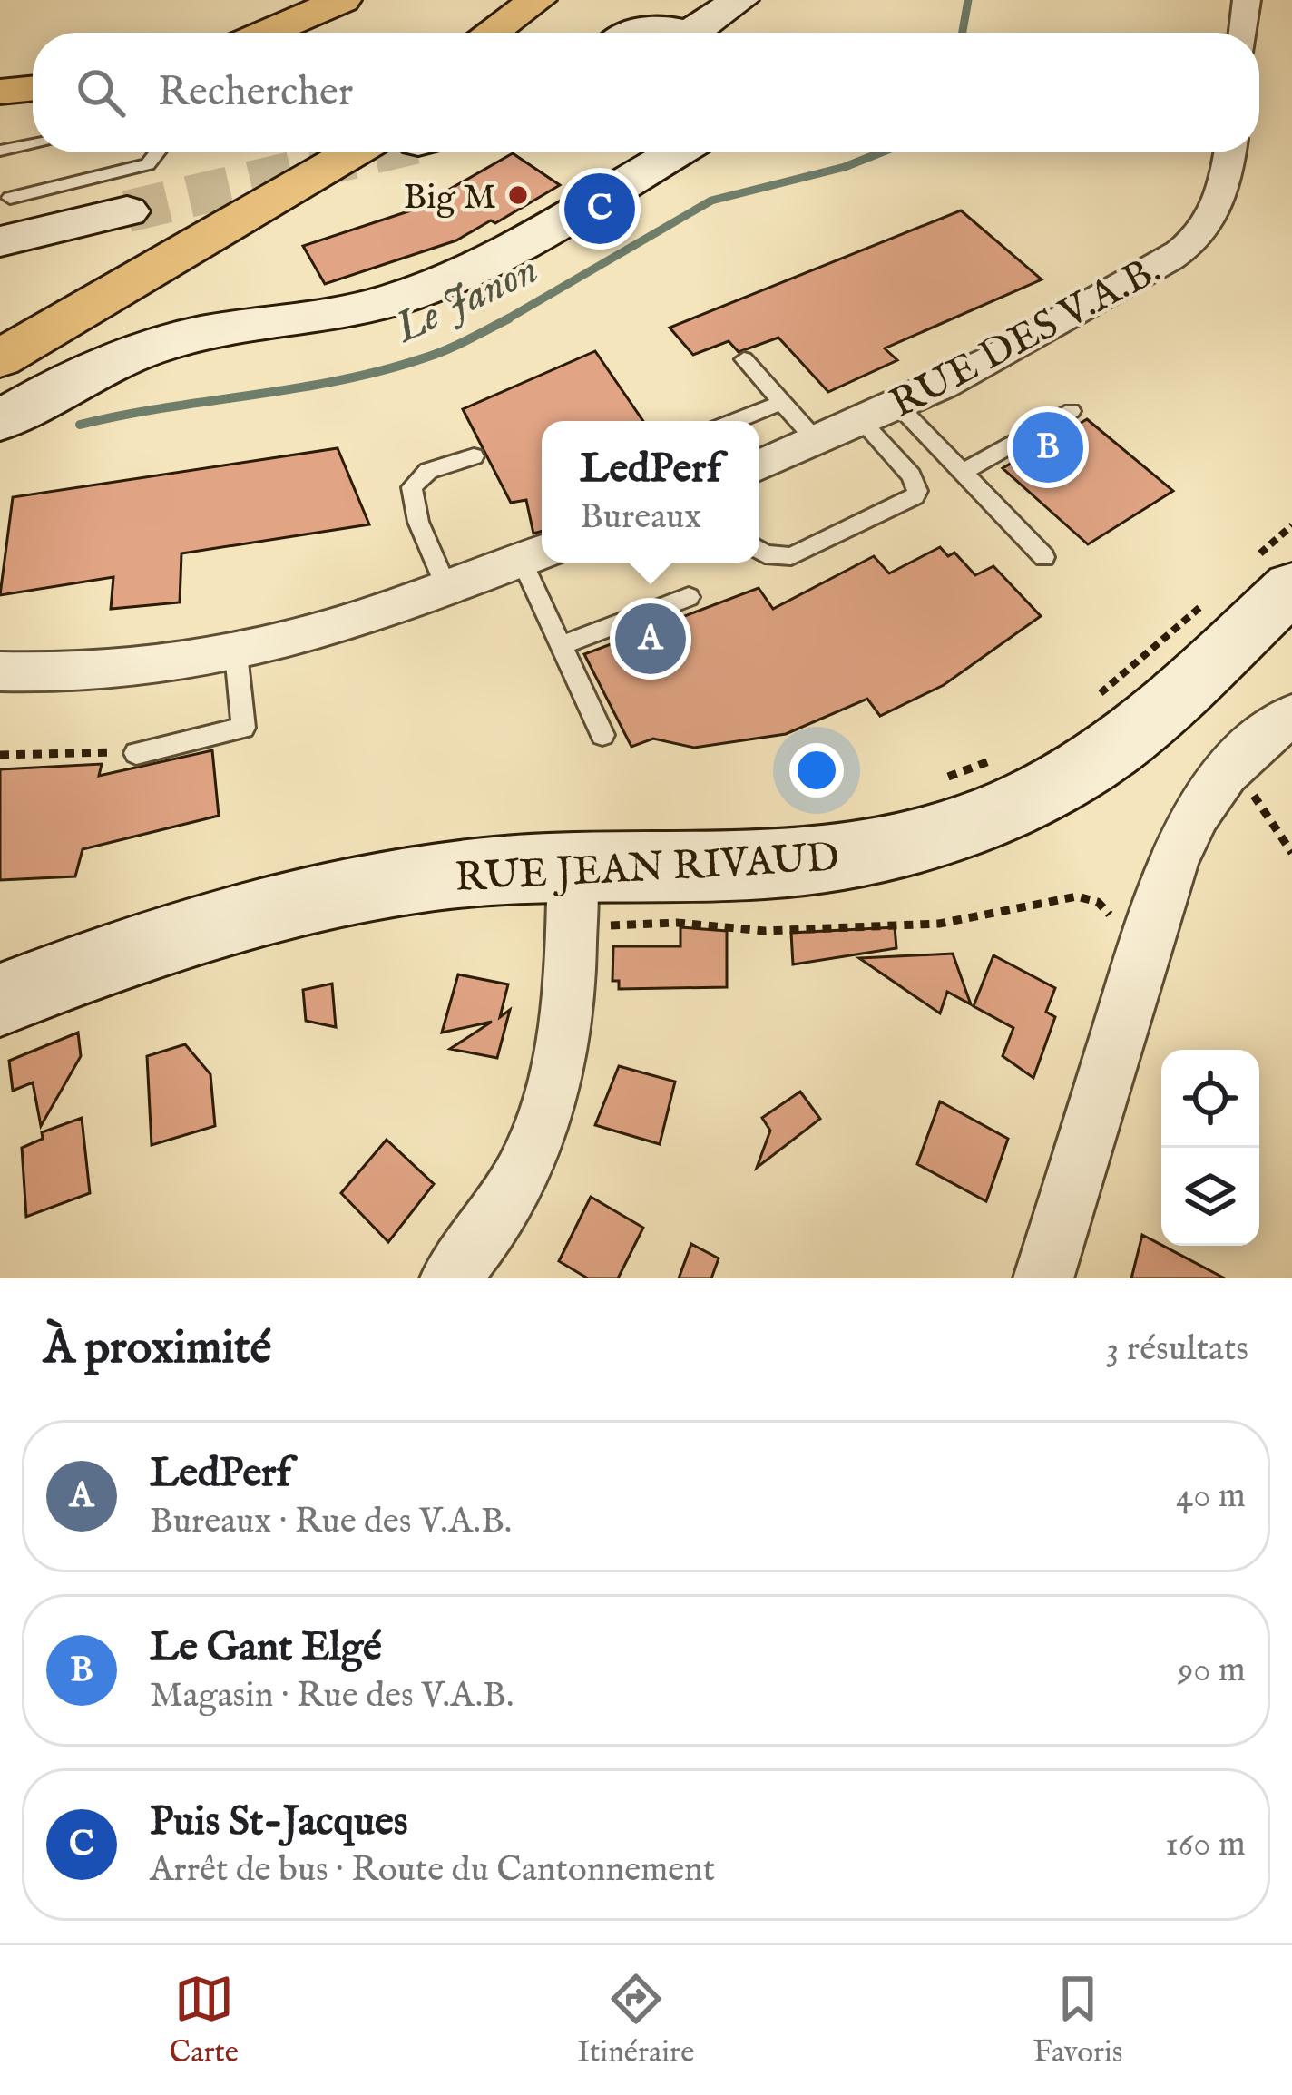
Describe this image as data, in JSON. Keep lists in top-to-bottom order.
{
  "streets": {
    "street": ["RUE DES V.A.B.", "RUE JEAN RIVAUD"]
  },
  "water": ["Le Janon"],
  "places": ["Big M"],
  "page": {
    "search": "Rechercher",
    "pins": ["C", "B", "A"],
    "popup": ["LedPerf", "Bureaux"],
    "heading": ["À proximité", "3 résultats"],
    "list": [
      {
        "mark": "A",
        "name": "LedPerf",
        "note": "Bureaux · Rue des V.A.B.",
        "value": "40 m"
      },
      {
        "mark": "B",
        "name": "Le Gant Elgé",
        "note": "Magasin · Rue des V.A.B.",
        "value": "90 m"
      },
      {
        "mark": "C",
        "name": "Puis St-Jacques",
        "note": "Arrêt de bus · Route du Cantonnement",
        "value": "160 m"
      }
    ],
    "nav": ["Carte", "Itinéraire", "Favoris"]
  }
}
